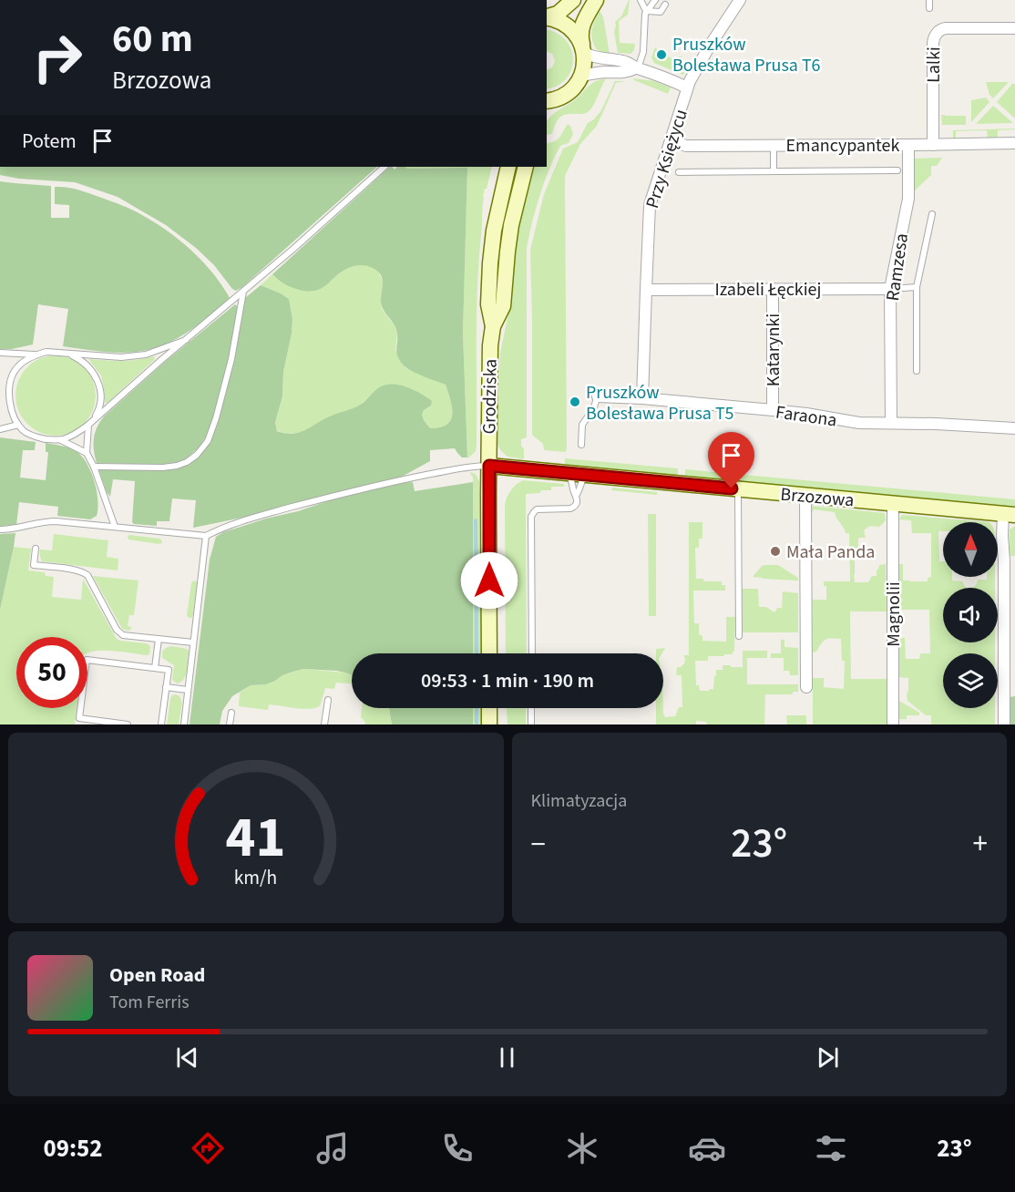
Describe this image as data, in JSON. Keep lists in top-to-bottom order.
{
  "streets": {
    "main road": ["Grodziska", "Brzozowa"],
    "street": [
      "Lalki",
      "Emancypantek",
      "Przy Księżycu",
      "Ramzesa",
      "Izabeli Łęckiej",
      "Katarynki",
      "Faraona",
      "Magnolii"
    ]
  },
  "crossings": [
    ["Lalki", "Emancypantek"],
    ["Emancypantek", "Przy Księżycu"],
    ["Emancypantek", "Ramzesa"],
    ["Przy Księżycu", "Izabeli Łęckiej"],
    ["Przy Księżycu", "Faraona"],
    ["Ramzesa", "Izabeli Łęckiej"],
    ["Ramzesa", "Faraona"],
    ["Izabeli Łęckiej", "Katarynki"],
    ["Katarynki", "Faraona"],
    ["Grodziska", "Brzozowa"],
    ["Brzozowa", "Magnolii"]
  ],
  "places": ["Pruszków Bolesława Prusa T6", "Pruszków Bolesława Prusa T5", "Mała Panda"],
  "north": "top",
  "page": {
    "turn": ["60 m", "Brzozowa"],
    "then": "Potem",
    "limit": "50",
    "trip": "09:53 · 1 min · 190 m",
    "tile": "Klimatyzacja",
    "heat": ["−", "23°", "+"],
    "song": ["Open Road", "Tom Ferris"],
    "tabs": ["09:52", "23°"],
    "gauge": ["41", "km/h"]
  }
}
